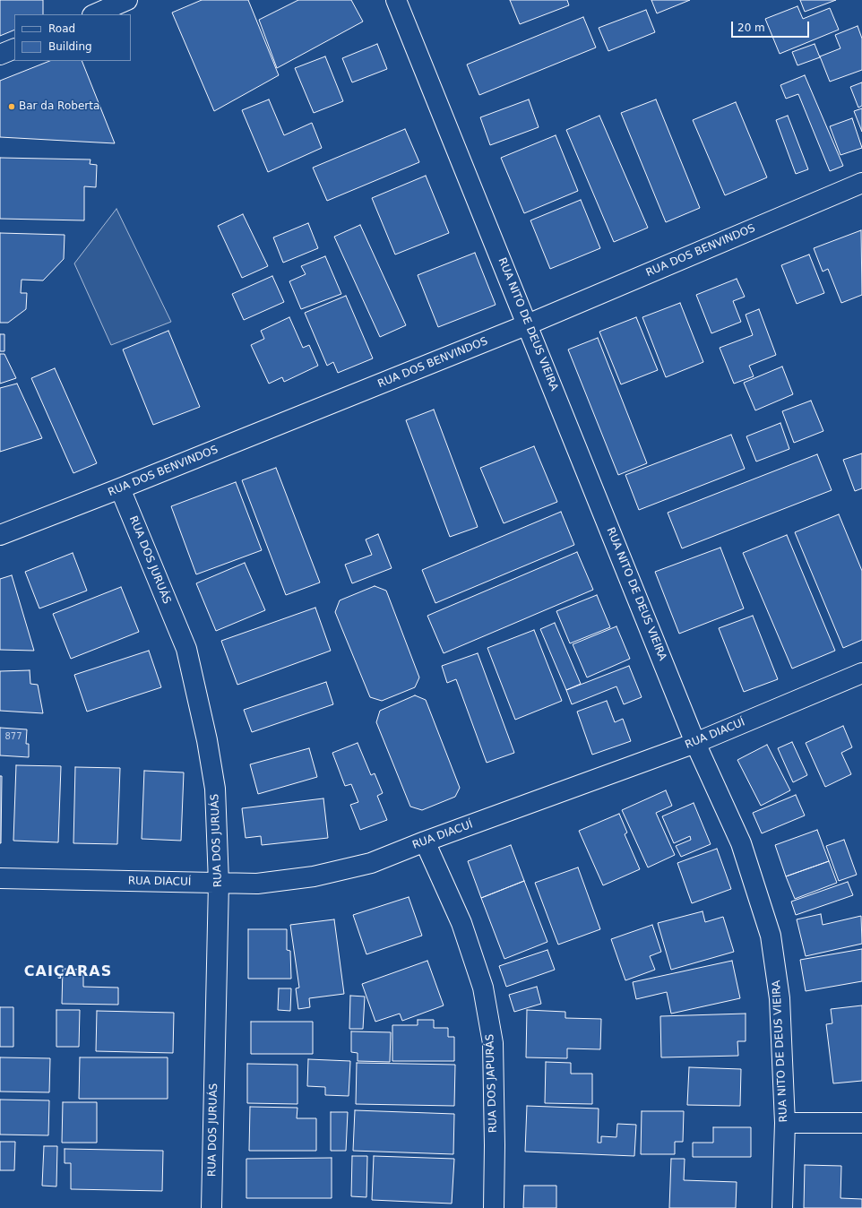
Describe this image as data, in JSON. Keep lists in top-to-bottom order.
{
  "streets": {
    "street": [
      "RUA DOS BENVINDOS",
      "RUA NITO DE DEUS VIEIRA",
      "RUA DOS JURUÁS",
      "RUA DIACUÍ",
      "RUA DOS JAPURÁS"
    ]
  },
  "crossings": [
    ["RUA DOS BENVINDOS", "RUA NITO DE DEUS VIEIRA"],
    ["RUA DOS BENVINDOS", "RUA DOS JURUÁS"],
    ["RUA NITO DE DEUS VIEIRA", "RUA DIACUÍ"],
    ["RUA DOS JURUÁS", "RUA DIACUÍ"],
    ["RUA DIACUÍ", "RUA DOS JAPURÁS"]
  ],
  "districts": ["CAIÇARAS"],
  "places": ["Bar da Roberta"],
  "house_numbers": ["877"],
  "legend": ["Road", "Building"],
  "scale_bar": "20 m"
}
